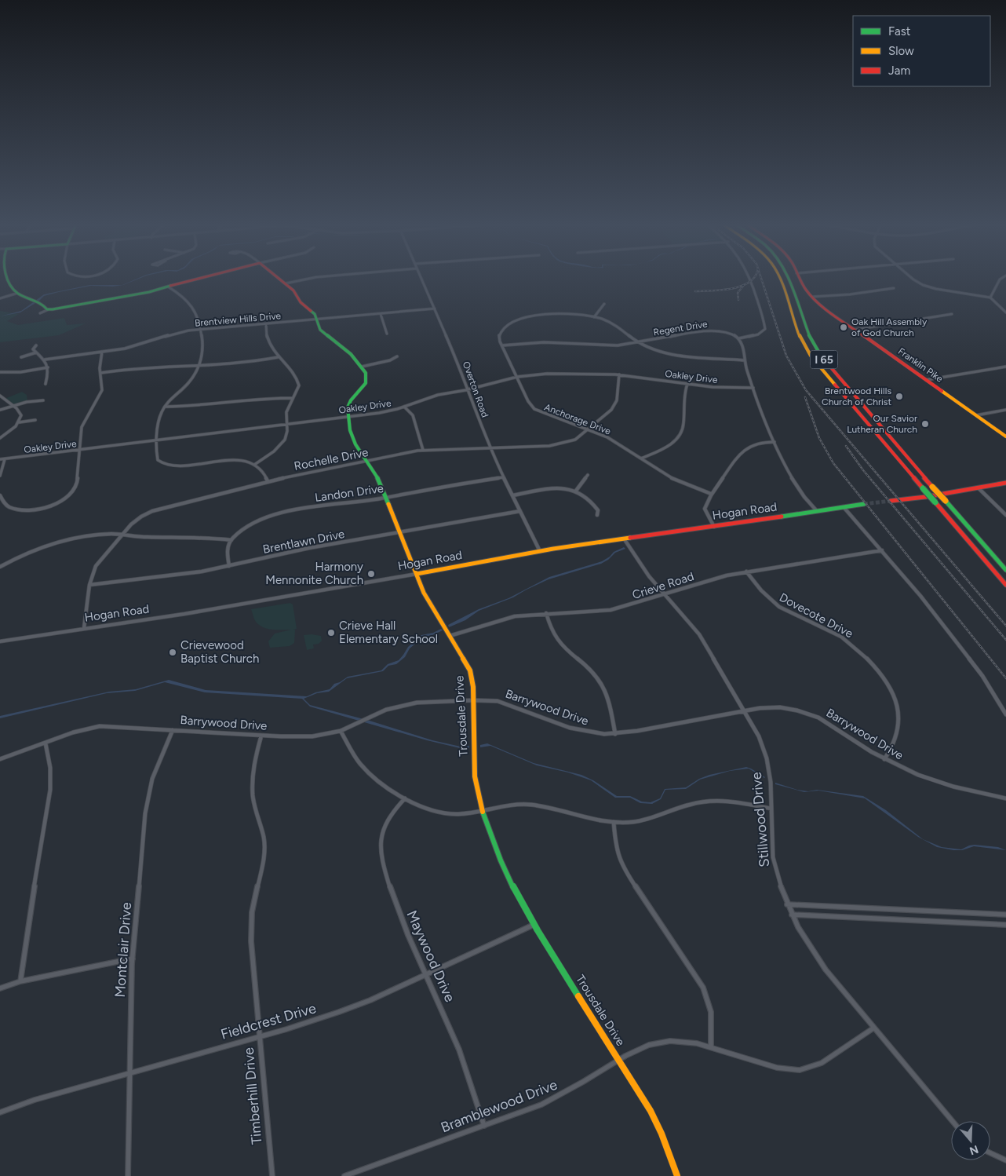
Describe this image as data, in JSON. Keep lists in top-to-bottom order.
{
  "streets": {
    "main road": [
      "I 65",
      "Franklin Pike",
      "Hogan Road",
      "Trousdale Drive"
    ],
    "street": [
      "Brentview Hills Drive",
      "Regent Drive",
      "Oakley Drive",
      "Overton Road",
      "Anchorage Drive",
      "Rochelle Drive",
      "Landon Drive",
      "Brentlawn Drive",
      "Crieve Road",
      "Dovecote Drive",
      "Barrywood Drive",
      "Stillwood Drive",
      "Montclair Drive",
      "Maywood Drive",
      "Fieldcrest Drive",
      "Timberhill Drive",
      "Bramblewood Drive"
    ]
  },
  "crossings": [
    ["Brentview Hills Drive", "Overton Road"],
    ["Regent Drive", "Anchorage Drive"],
    ["Oakley Drive", "Overton Road"],
    ["Oakley Drive", "Anchorage Drive"],
    ["Oakley Drive", "Rochelle Drive"],
    ["Oakley Drive", "Trousdale Drive"],
    ["Overton Road", "Rochelle Drive"],
    ["Overton Road", "Landon Drive"],
    ["Overton Road", "Hogan Road"],
    ["Overton Road", "Brentlawn Drive"],
    ["Anchorage Drive", "Rochelle Drive"],
    ["Rochelle Drive", "Hogan Road"],
    ["Rochelle Drive", "Brentlawn Drive"],
    ["Rochelle Drive", "Trousdale Drive"],
    ["Landon Drive", "Trousdale Drive"],
    ["Hogan Road", "Trousdale Drive"],
    ["Hogan Road", "Stillwood Drive"],
    ["Brentlawn Drive", "Trousdale Drive"],
    ["Crieve Road", "Dovecote Drive"],
    ["Crieve Road", "Trousdale Drive"],
    ["Crieve Road", "Stillwood Drive"],
    ["Dovecote Drive", "Barrywood Drive"],
    ["Barrywood Drive", "Trousdale Drive"],
    ["Barrywood Drive", "Stillwood Drive"],
    ["Barrywood Drive", "Montclair Drive"],
    ["Barrywood Drive", "Timberhill Drive"],
    ["Trousdale Drive", "Fieldcrest Drive"],
    ["Trousdale Drive", "Bramblewood Drive"],
    ["Stillwood Drive", "Bramblewood Drive"],
    ["Montclair Drive", "Fieldcrest Drive"],
    ["Maywood Drive", "Fieldcrest Drive"],
    ["Maywood Drive", "Bramblewood Drive"],
    ["Fieldcrest Drive", "Timberhill Drive"]
  ],
  "places": [
    "Oak Hill Assembly of God Church",
    "Brentwood Hills Church of Christ",
    "Our Savior Lutheran Church",
    "Harmony Mennonite Church",
    "Crieve Hall Elementary School",
    "Crievewood Baptist Church"
  ],
  "legend": ["Fast", "Slow", "Jam"],
  "north": "bottom"
}
